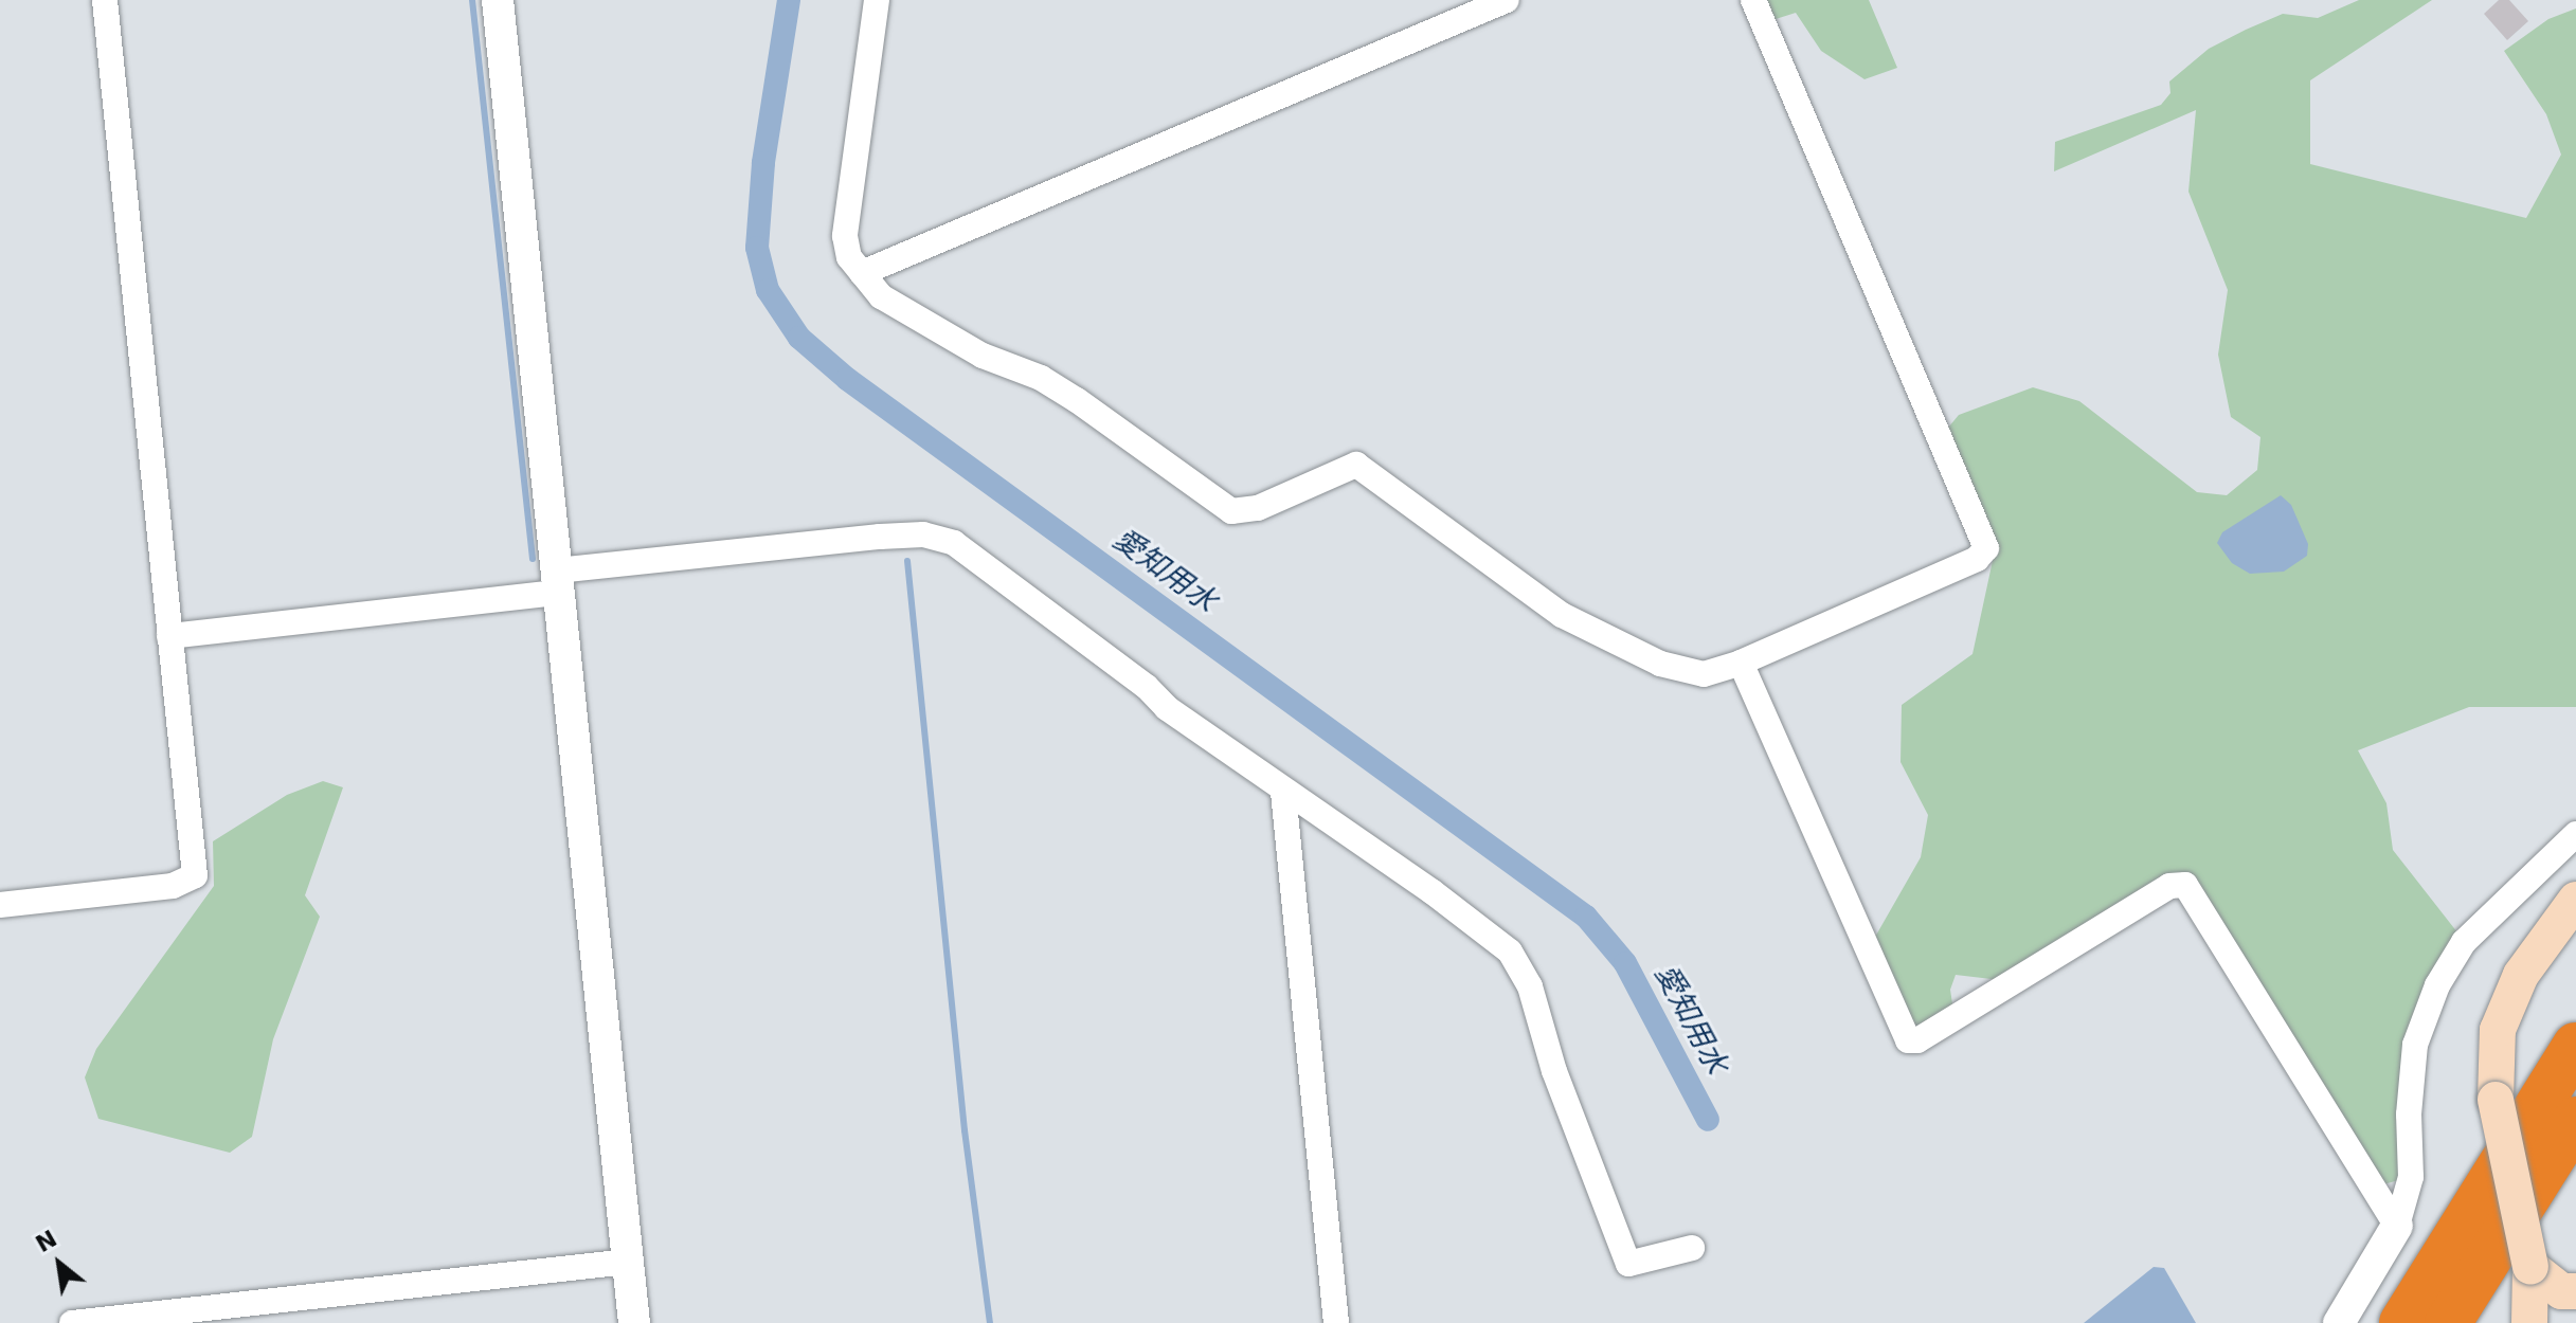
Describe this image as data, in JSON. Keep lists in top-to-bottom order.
{
  "water": ["愛知用水"],
  "north": "top left"
}
